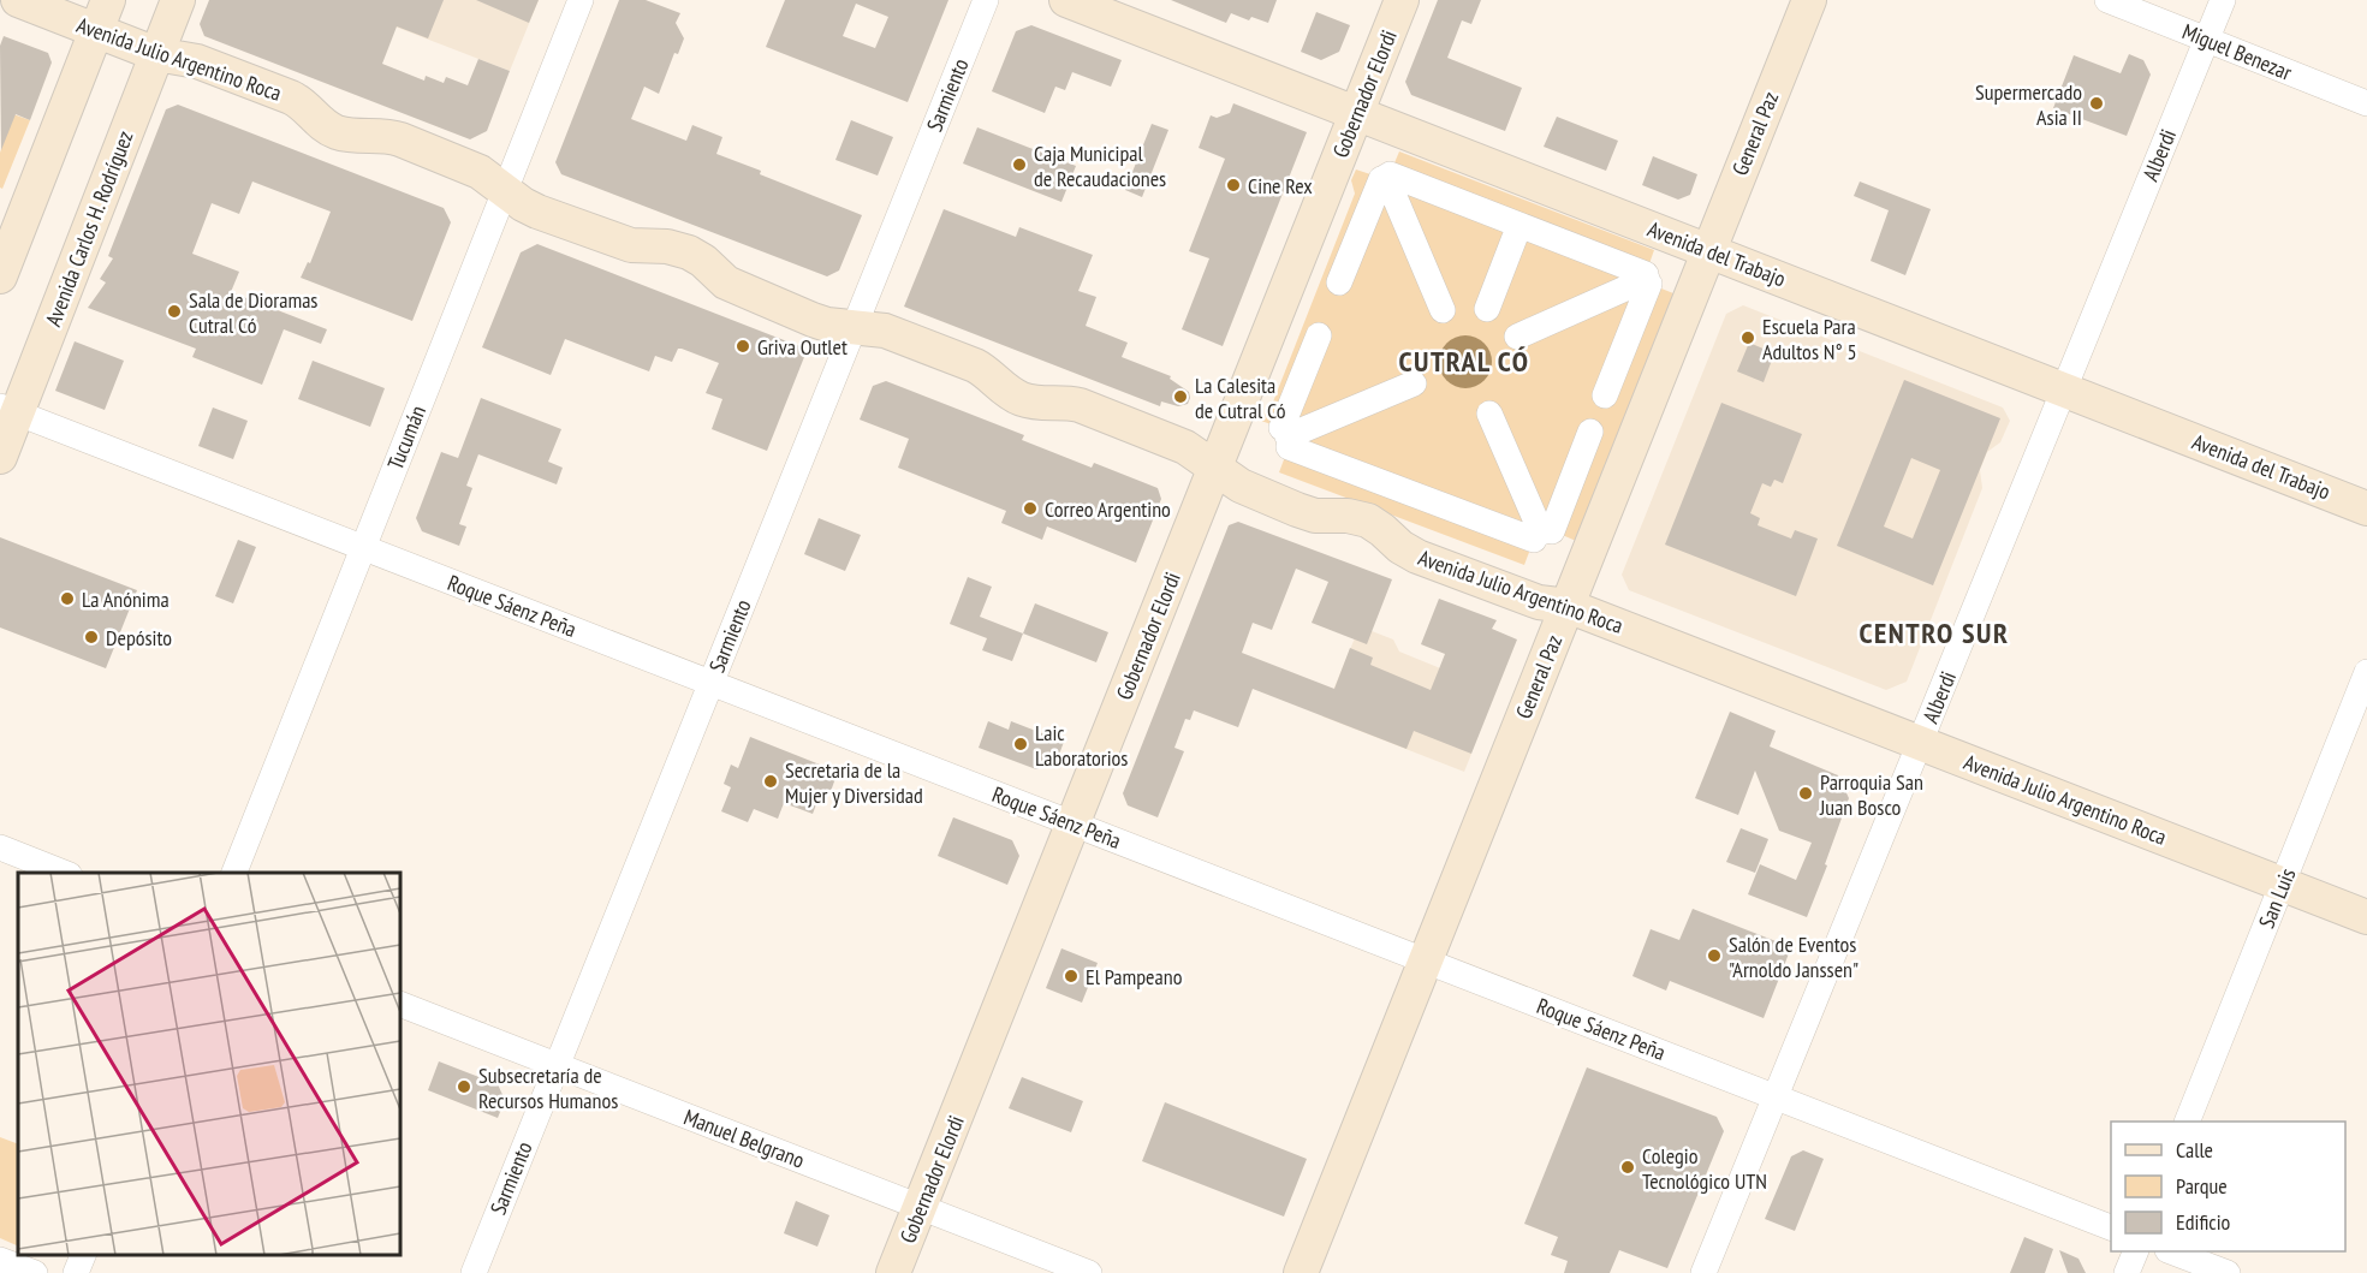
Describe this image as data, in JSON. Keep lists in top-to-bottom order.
{
  "streets": {
    "street": [
      "Miguel Benezar",
      "Avenida Julio Argentino Roca",
      "Gobernador Elordi",
      "Sarmiento",
      "General Paz",
      "Alberdi",
      "Avenida Carlos H. Rodríguez",
      "Avenida del Trabajo",
      "Tucumán",
      "Roque Sáenz Peña",
      "San Luis",
      "Manuel Belgrano"
    ]
  },
  "crossings": [
    ["Miguel Benezar", "Alberdi"],
    ["Avenida Julio Argentino Roca", "Gobernador Elordi"],
    ["Avenida Julio Argentino Roca", "Sarmiento"],
    ["Avenida Julio Argentino Roca", "General Paz"],
    ["Avenida Julio Argentino Roca", "Alberdi"],
    ["Avenida Julio Argentino Roca", "Avenida Carlos H. Rodríguez"],
    ["Avenida Julio Argentino Roca", "Tucumán"],
    ["Avenida Julio Argentino Roca", "San Luis"],
    ["Gobernador Elordi", "Avenida del Trabajo"],
    ["Gobernador Elordi", "Roque Sáenz Peña"],
    ["Gobernador Elordi", "Manuel Belgrano"],
    ["Sarmiento", "Roque Sáenz Peña"],
    ["Sarmiento", "Manuel Belgrano"],
    ["General Paz", "Avenida del Trabajo"],
    ["General Paz", "Roque Sáenz Peña"],
    ["Alberdi", "Avenida del Trabajo"],
    ["Alberdi", "Roque Sáenz Peña"],
    ["Avenida Carlos H. Rodríguez", "Roque Sáenz Peña"],
    ["Tucumán", "Roque Sáenz Peña"]
  ],
  "districts": ["CUTRAL CÓ", "CENTRO SUR"],
  "places": [
    "Supermercado Asia II",
    "Caja Municipal de Recaudaciones",
    "Cine Rex",
    "Sala de Dioramas Cutral Có",
    "Escuela Para Adultos N° 5",
    "Griva Outlet",
    "La Calesita de Cutral Có",
    "Correo Argentino",
    "La Anónima",
    "Depósito",
    "Laic Laboratorios",
    "Secretaria de la Mujer y Diversidad",
    "Parroquia San Juan Bosco",
    "Salón de Eventos \"Arnoldo Janssen\"",
    "El Pampeano",
    "Subsecretaría de Recursos Humanos",
    "Colegio Tecnológico UTN"
  ],
  "legend": ["Calle", "Parque", "Edificio"]
}
